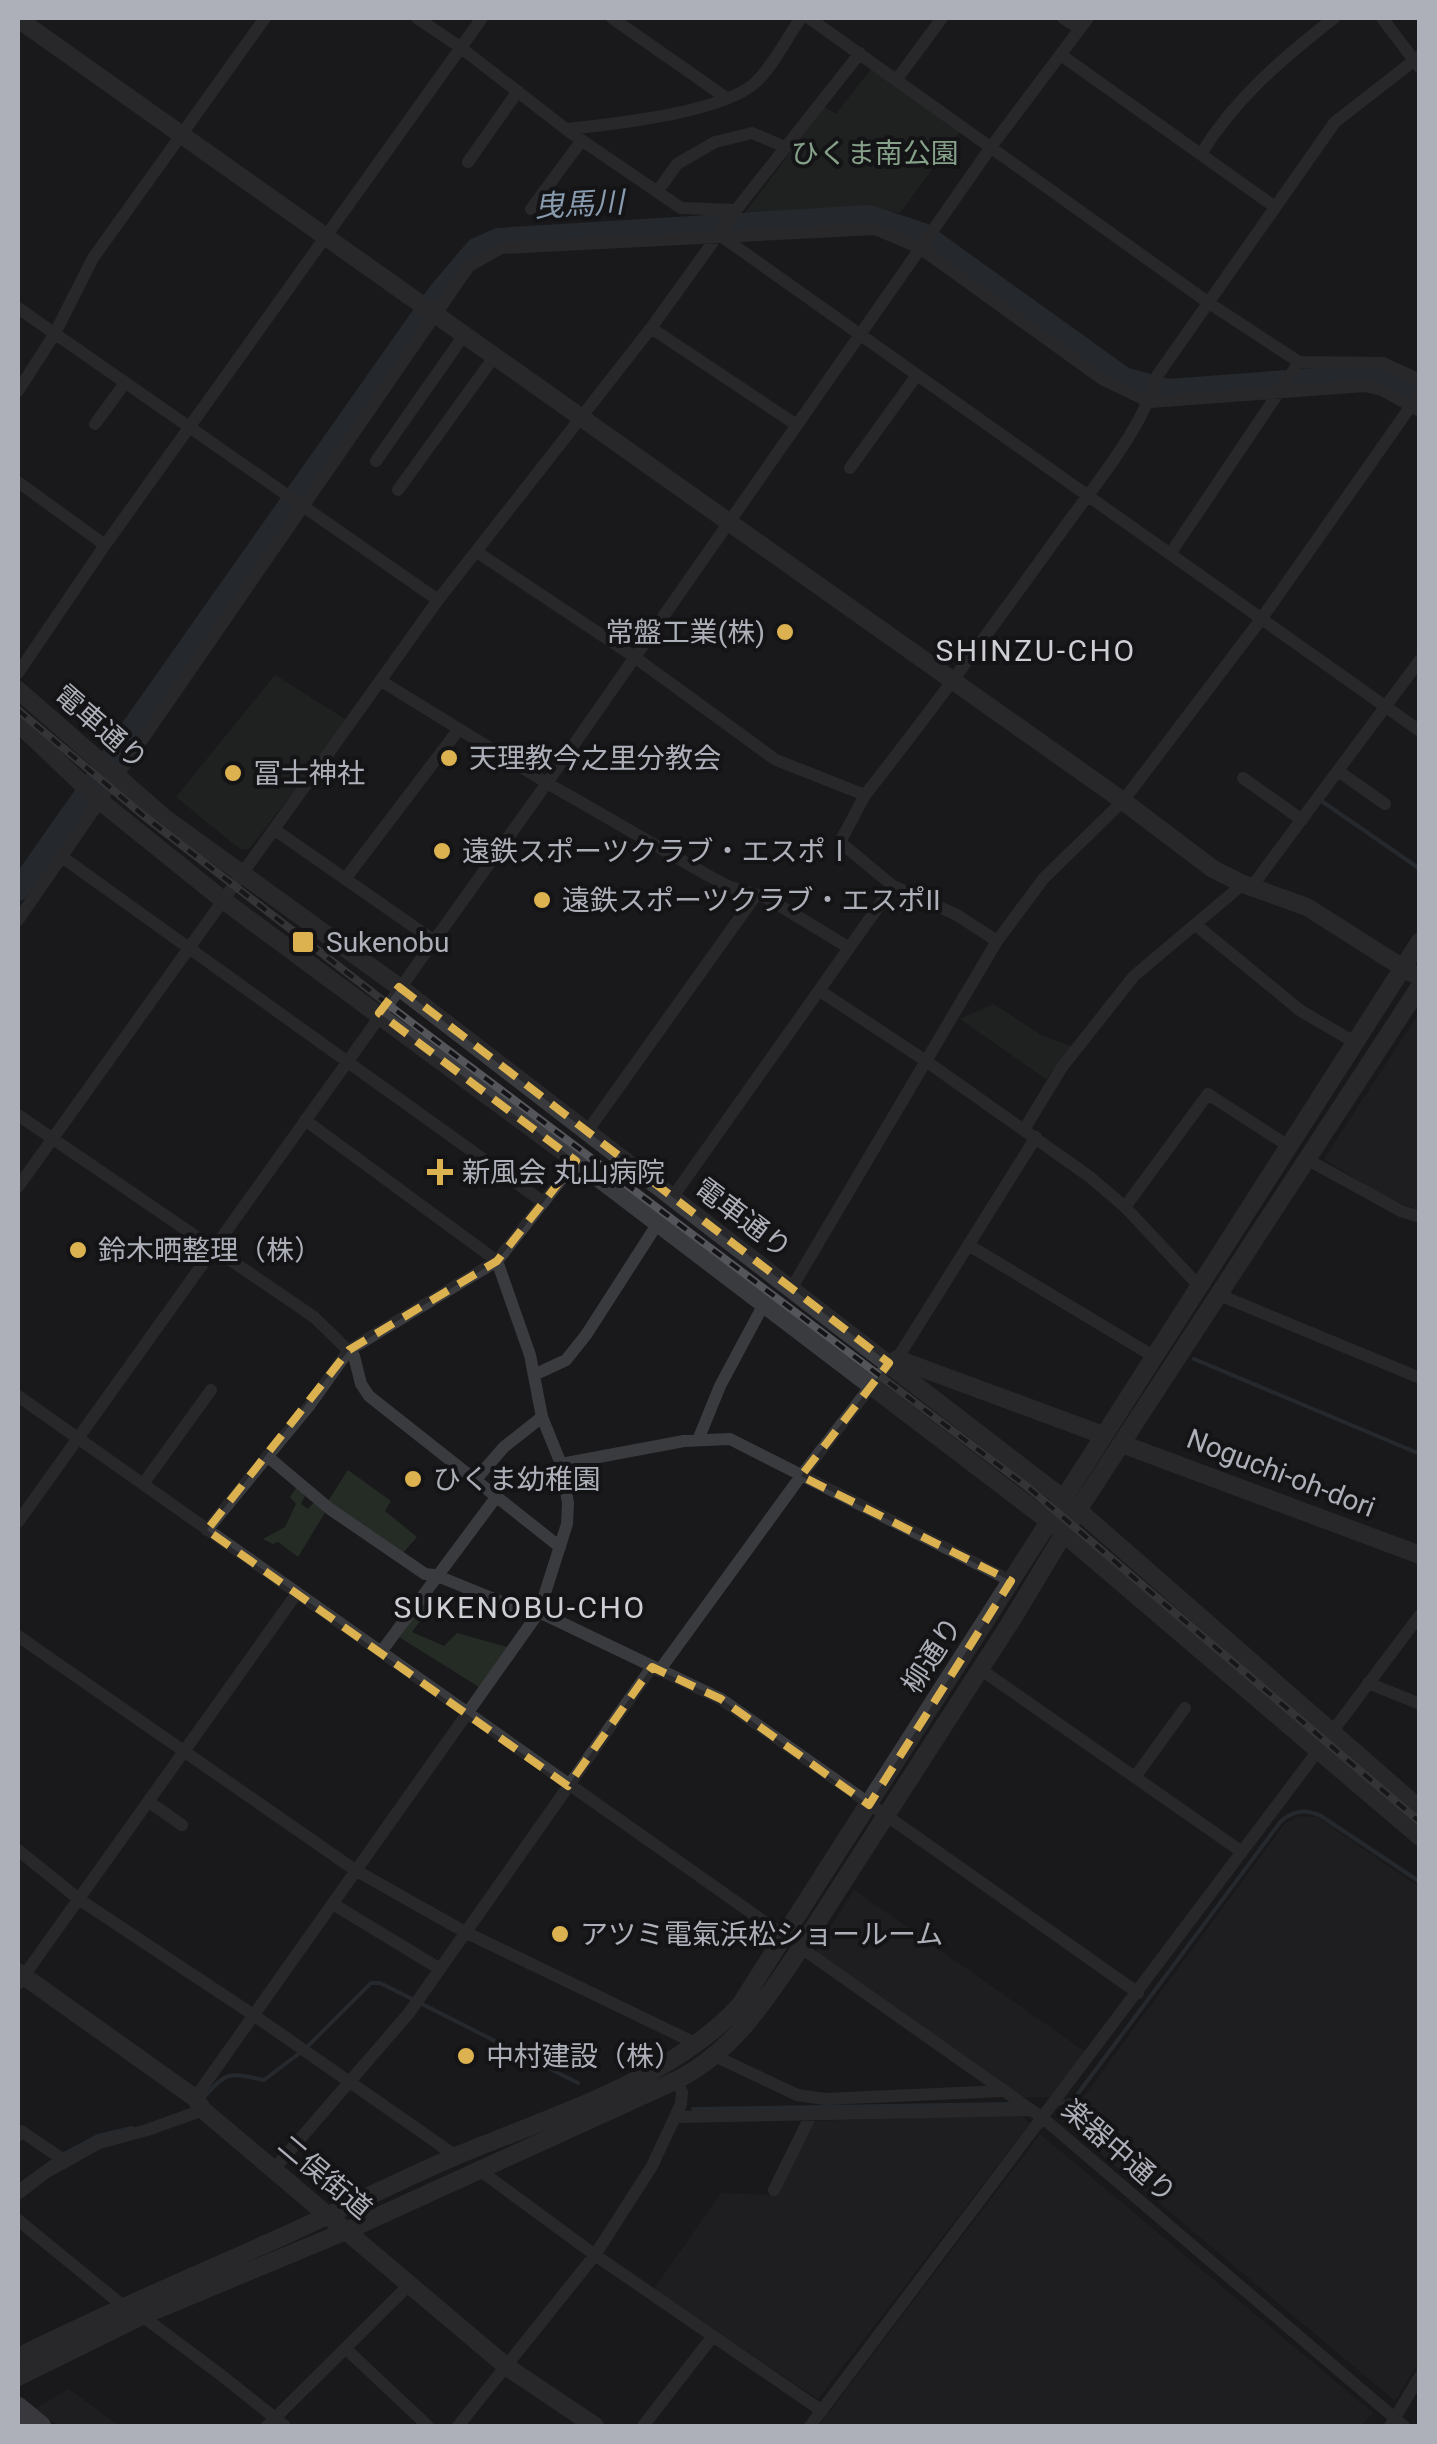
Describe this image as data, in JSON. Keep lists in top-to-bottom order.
{
  "streets": {
    "street": [
      "電車通り",
      "Noguchi-oh-dori",
      "柳通り",
      "楽器中通り",
      "二俣街道"
    ]
  },
  "crossings": [
    ["電車通り", "柳通り"],
    ["Noguchi-oh-dori", "柳通り"],
    ["柳通り", "楽器中通り"],
    ["柳通り", "二俣街道"]
  ],
  "districts": ["SHINZU-CHO", "SUKENOBU-CHO"],
  "water": ["曳馬川"],
  "parks": ["ひくま南公園"],
  "places": {
    "other": [
      "常盤工業(株)",
      "天理教今之里分教会",
      "冨士神社",
      "遠鉄スポーツクラブ・エスポⅠ",
      "遠鉄スポーツクラブ・エスポII",
      "鈴木晒整理（株）",
      "ひくま幼稚園",
      "アツミ電氣浜松ショールーム",
      "中村建設（株）"
    ],
    "transit": ["Sukenobu"],
    "health": ["新風会 丸山病院"]
  }
}
